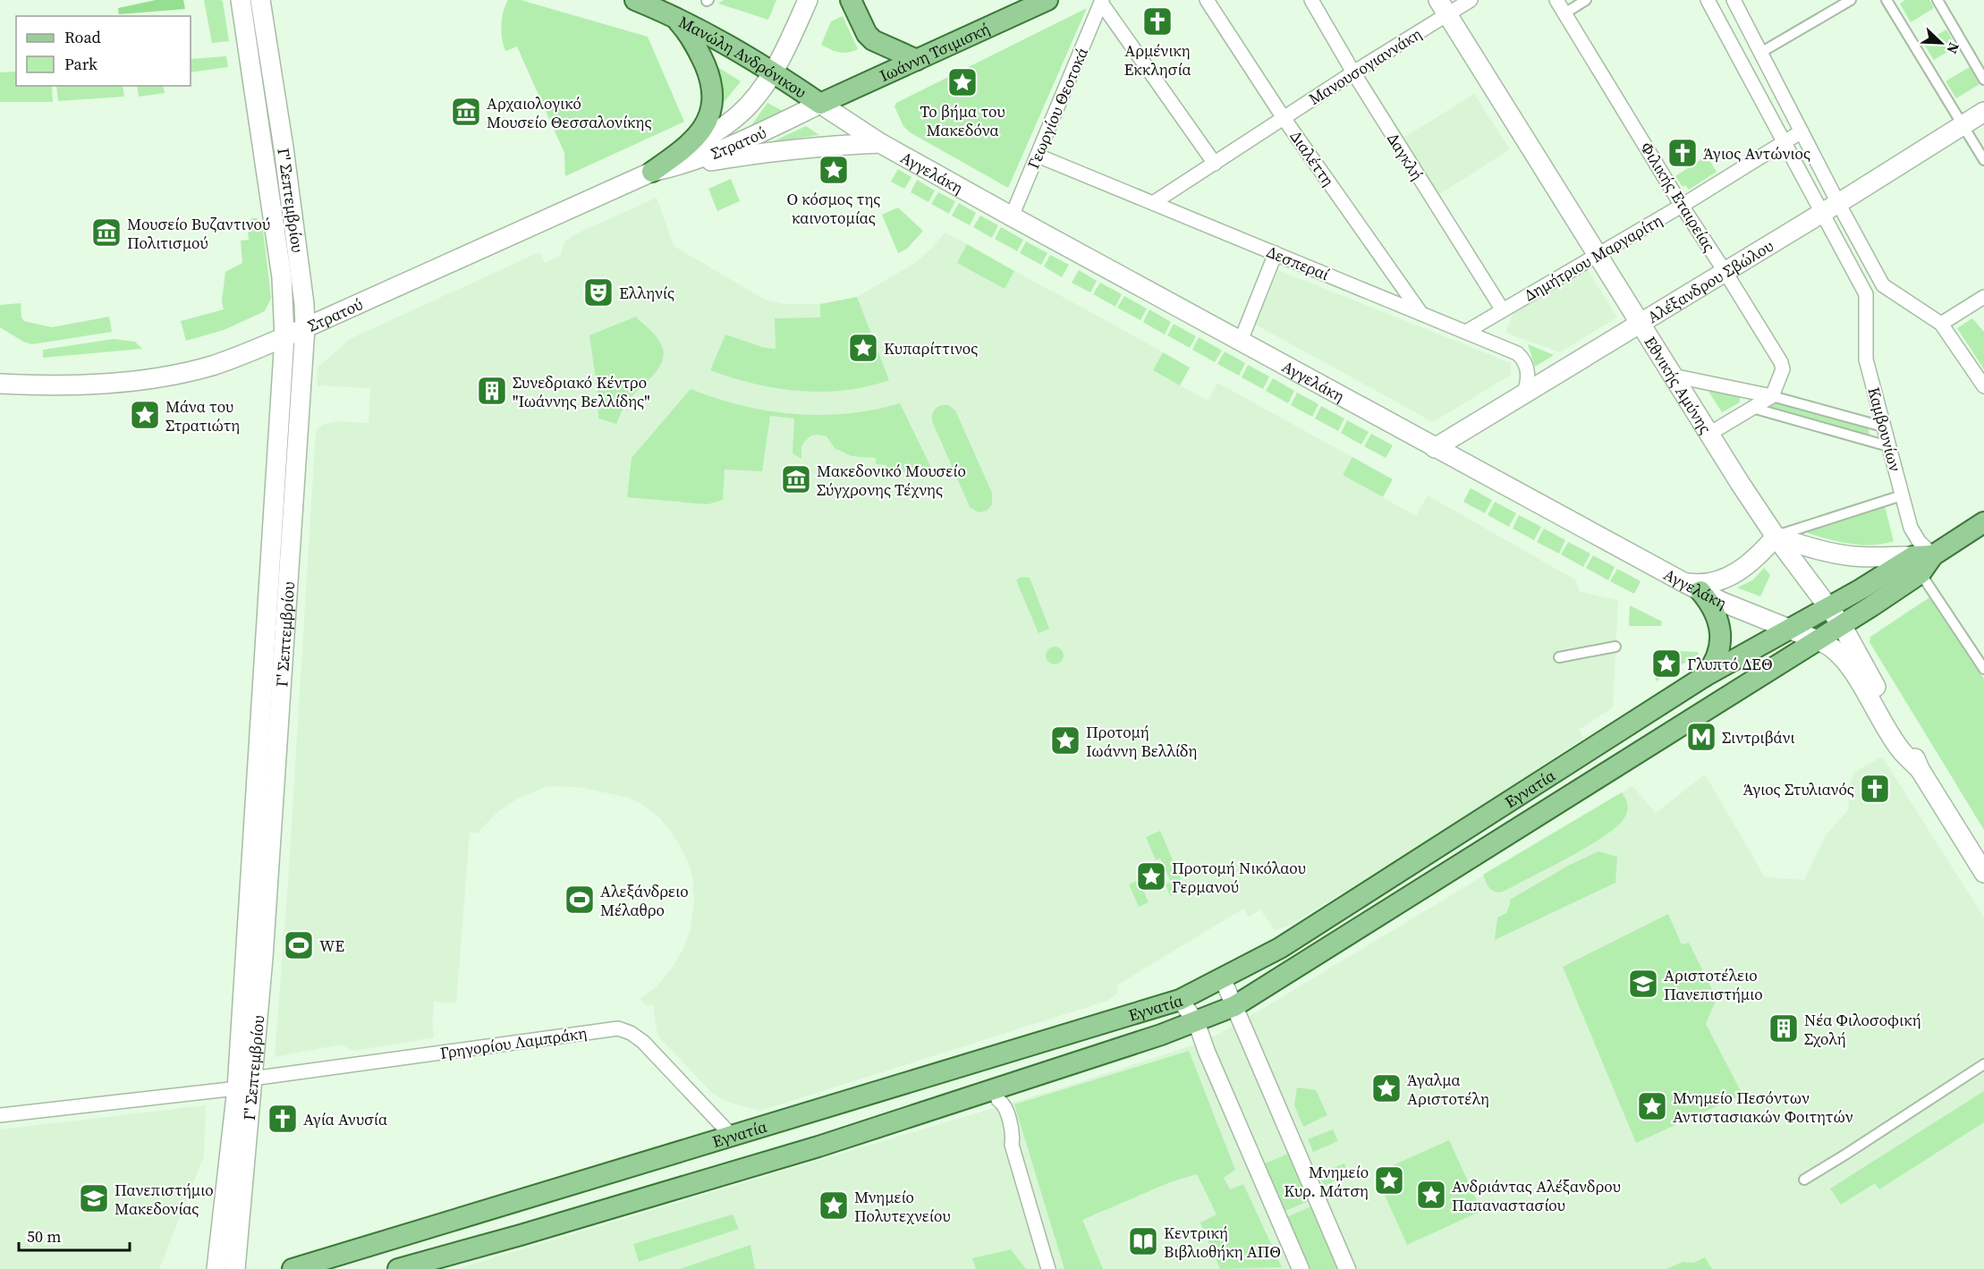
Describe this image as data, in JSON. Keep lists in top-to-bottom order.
{
  "streets": {
    "main road": [
      "Ιωάννη Τσιμισκή",
      "Μανώλη Ανδρόνικου",
      "Στρατού",
      "Αγγελάκη",
      "Γ' Σεπτεμβρίου",
      "Αλέξανδρου Σβώλου",
      "Εθνικής Αμύνης",
      "Εγνατία"
    ],
    "street": [
      "Μανουσογιαννάκη",
      "Γεωργίου Θεοτοκά",
      "Δαγκλή",
      "Διαλέττη",
      "Φιλικής Εταιρείας",
      "Δημήτριου Μαργαρίτη",
      "Δεσπεραί",
      "Καμβουνίων",
      "Γρηγορίου Λαμπράκη"
    ]
  },
  "crossings": [
    ["Ιωάννη Τσιμισκή", "Μανώλη Ανδρόνικου"],
    ["Ιωάννη Τσιμισκή", "Στρατού"],
    ["Ιωάννη Τσιμισκή", "Αγγελάκη"],
    ["Μανώλη Ανδρόνικου", "Στρατού"],
    ["Μανώλη Ανδρόνικου", "Αγγελάκη"],
    ["Μανουσογιαννάκη", "Δαγκλή"],
    ["Μανουσογιαννάκη", "Διαλέττη"],
    ["Μανουσογιαννάκη", "Δεσπεραί"],
    ["Μανουσογιαννάκη", "Εθνικής Αμύνης"],
    ["Γεωργίου Θεοτοκά", "Αγγελάκη"],
    ["Γεωργίου Θεοτοκά", "Δεσπεραί"],
    ["Στρατού", "Αγγελάκη"],
    ["Στρατού", "Γ' Σεπτεμβρίου"],
    ["Δαγκλή", "Δημήτριου Μαργαρίτη"],
    ["Διαλέττη", "Δεσπεραί"],
    ["Αγγελάκη", "Αλέξανδρου Σβώλου"],
    ["Αγγελάκη", "Εθνικής Αμύνης"],
    ["Αγγελάκη", "Εγνατία"],
    ["Φιλικής Εταιρείας", "Δημήτριου Μαργαρίτη"],
    ["Φιλικής Εταιρείας", "Αλέξανδρου Σβώλου"],
    ["Γ' Σεπτεμβρίου", "Γρηγορίου Λαμπράκη"],
    ["Δημήτριου Μαργαρίτη", "Δεσπεραί"],
    ["Δημήτριου Μαργαρίτη", "Εθνικής Αμύνης"],
    ["Δεσπεραί", "Αλέξανδρου Σβώλου"],
    ["Αλέξανδρου Σβώλου", "Εθνικής Αμύνης"],
    ["Εθνικής Αμύνης", "Εγνατία"],
    ["Καμβουνίων", "Εγνατία"],
    ["Εγνατία", "Γρηγορίου Λαμπράκη"]
  ],
  "places": {
    "church": [
      "Αρμένικη Εκκλησία",
      "Άγιος Αντώνιος",
      "Άγιος Στυλιανός",
      "Αγία Ανυσία"
    ],
    "place": [
      "Το βήμα του Μακεδόνα",
      "Ο κόσμος της καινοτομίας",
      "Κυπαρίττινος",
      "Μάνα του Στρατιώτη",
      "Γλυπτό ΔΕΘ",
      "Προτομή Ιωάννη Βελλίδη",
      "Προτομή Νικόλαου Γερμανού",
      "Άγαλμα Αριστοτέλη",
      "Μνημείο Πεσόντων Αντιστασιακών Φοιτητών",
      "Μνημείο Κυρ. Μάτση",
      "Ανδριάντας Αλέξανδρου Παπαναστασίου",
      "Μνημείο Πολυτεχνείου"
    ],
    "museum": ["Αρχαιολογικό Μουσείο Θεσσαλονίκης", "Μουσείο Βυζαντινού Πολιτισμού", "Μακεδονικό Μουσείο Σύγχρονης Τέχνης"],
    "theatre": ["Ελληνίς"],
    "building": ["Συνεδριακό Κέντρο \"Ιωάννης Βελλίδης\"", "Νέα Φιλοσοφική Σχολή"],
    "metro station": ["Σιντριβάνι"],
    "sports": ["Αλεξάνδρειο Μέλαθρο", "WE"],
    "school or university": ["Αριστοτέλειο Πανεπιστήμιο", "Πανεπιστήμιο Μακεδονίας"],
    "library": ["Κεντρική Βιβλιοθήκη ΑΠΘ"]
  },
  "legend": ["Road", "Park"],
  "scale_bar": "50 m",
  "north": "bottom right"
}
